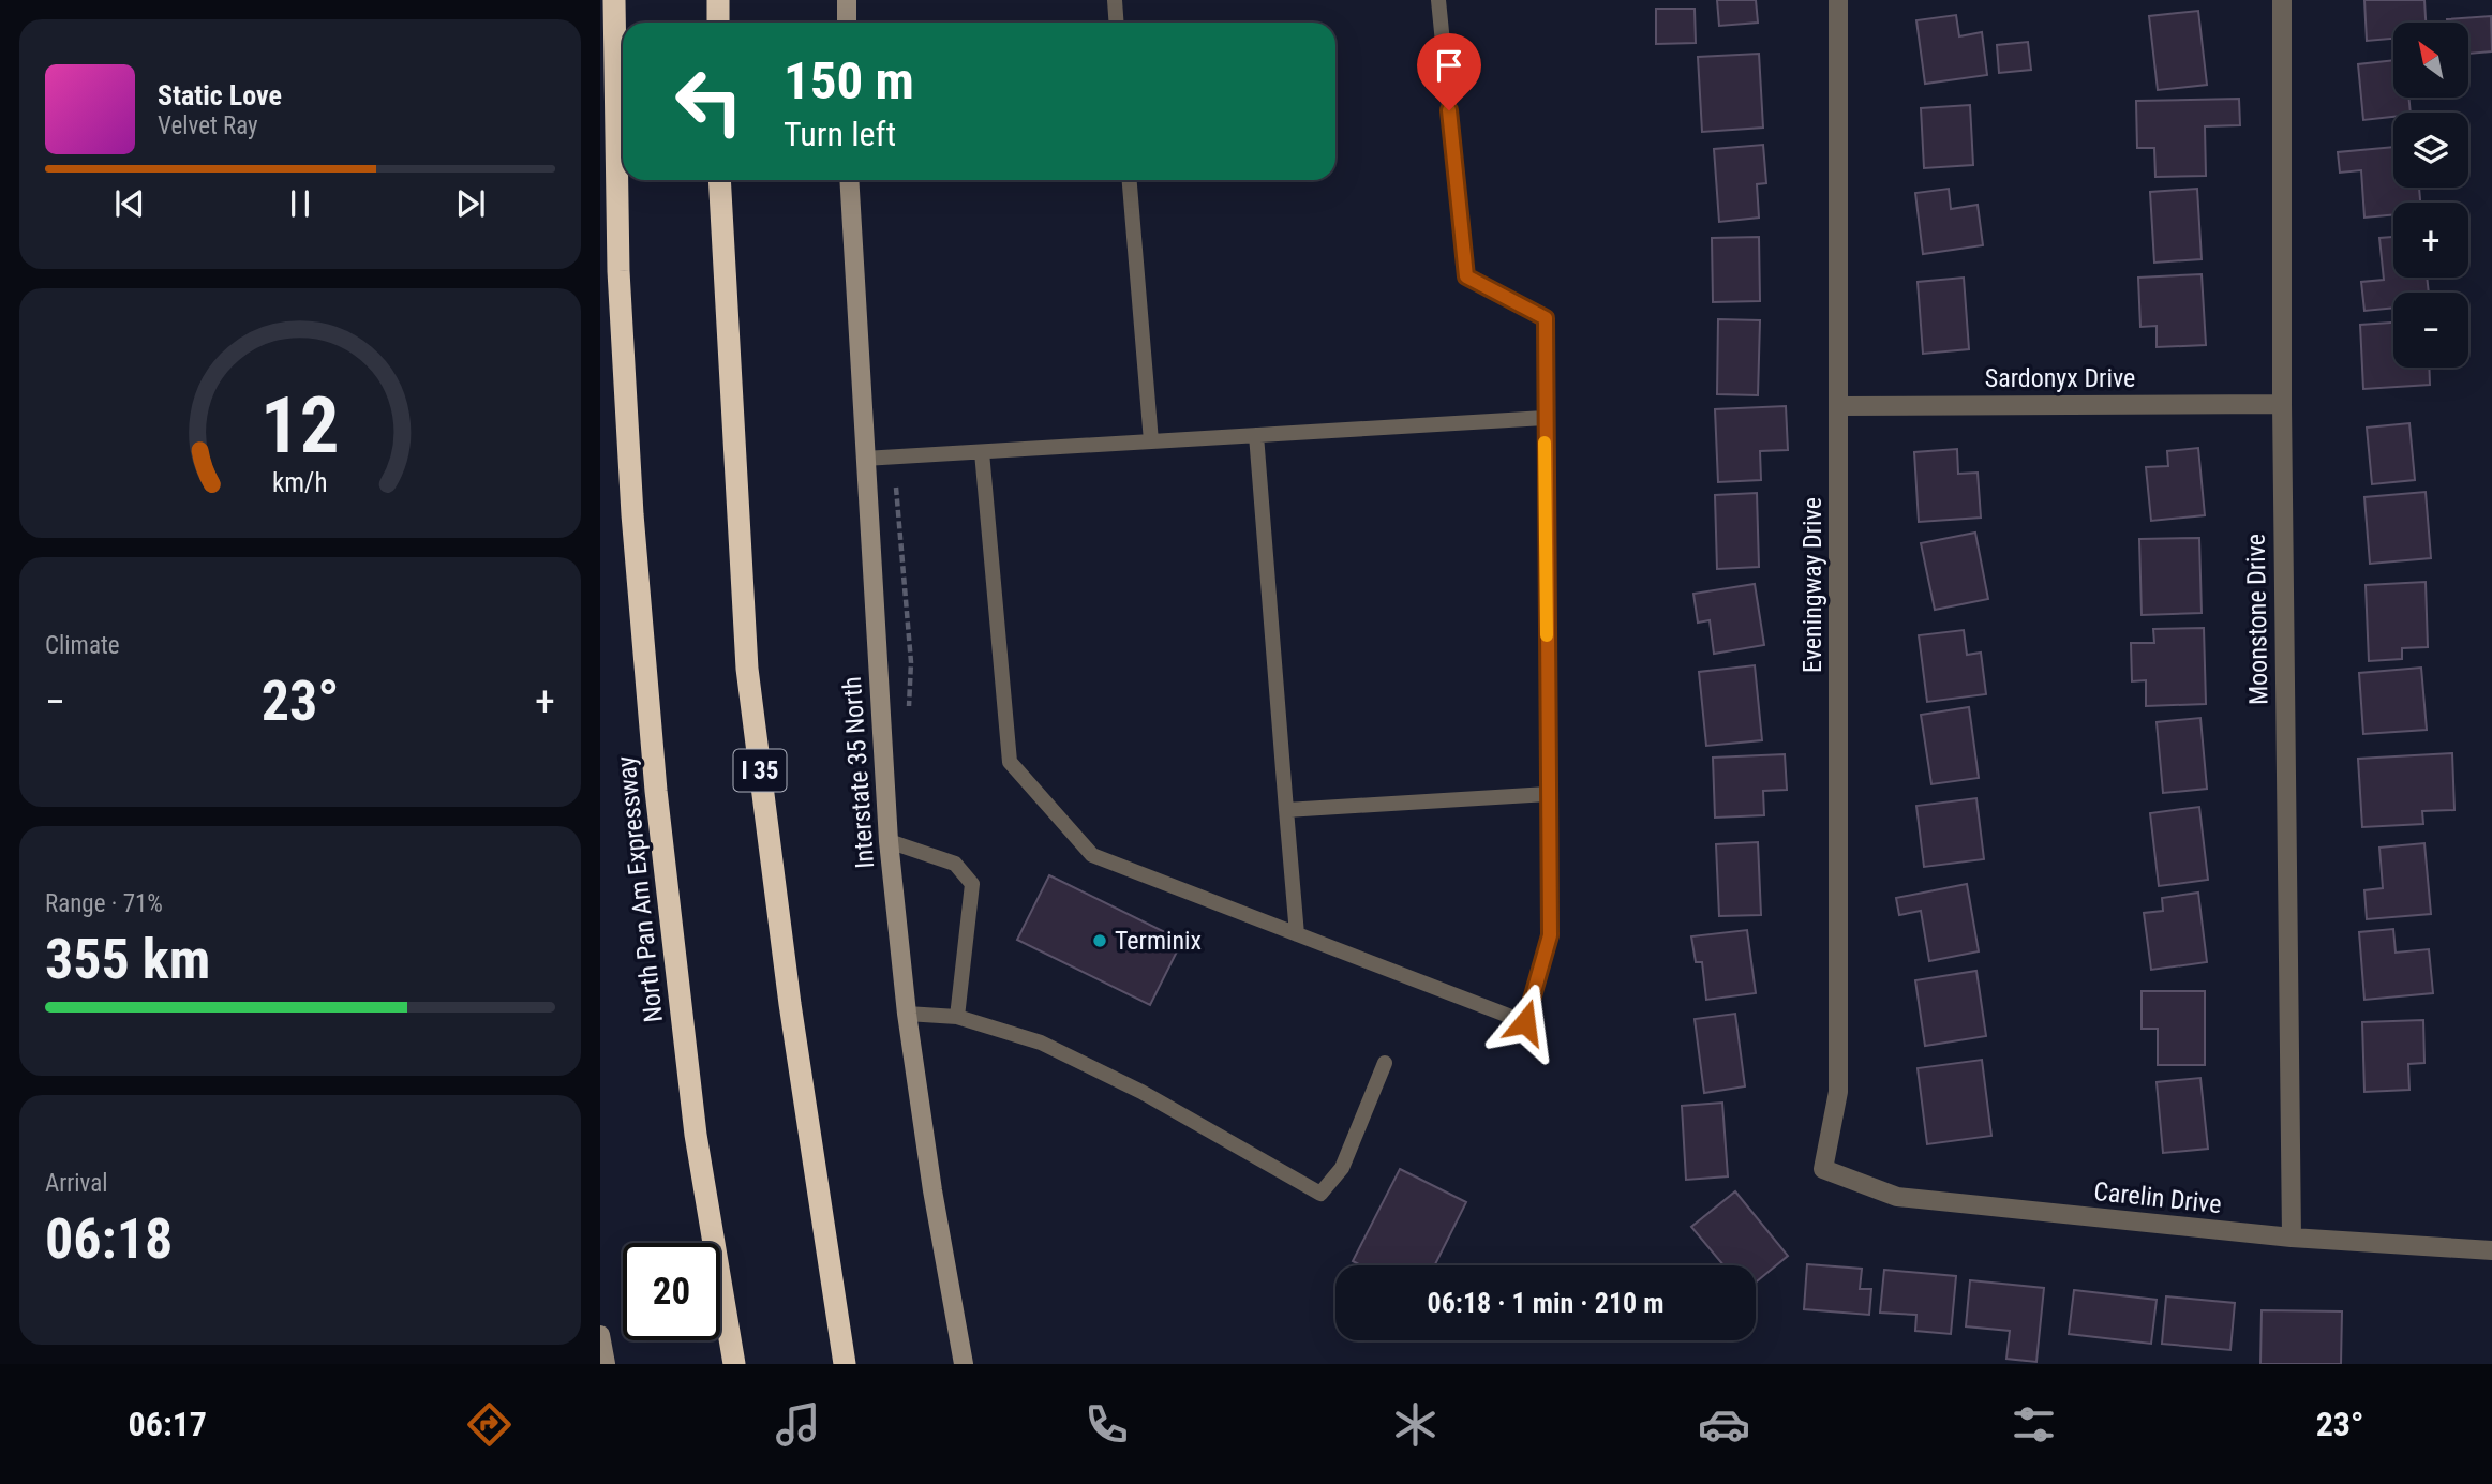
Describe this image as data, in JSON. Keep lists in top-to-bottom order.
{
  "streets": {
    "highway": ["I 35", "North Pan Am Expressway"],
    "main road": ["Interstate 35 North"],
    "street": [
      "Sardonyx Drive",
      "Eveningway Drive",
      "Moonstone Drive",
      "Carelin Drive"
    ]
  },
  "crossings": [
    ["Sardonyx Drive", "Eveningway Drive"],
    ["Sardonyx Drive", "Moonstone Drive"],
    ["Eveningway Drive", "Carelin Drive"],
    ["Moonstone Drive", "Carelin Drive"]
  ],
  "places": ["Terminix"],
  "north": "top left",
  "page": {
    "map_buttons": ["+", "−"],
    "turn": ["150 m", "Turn left"],
    "song": ["Static Love", "Velvet Ray"],
    "tile": [
      "Climate",
      ["Range · 71%", "355 km"],
      ["Arrival", "06:18"]
    ],
    "heat": ["−", "23°", "+"],
    "limit": "20",
    "trip": "06:18 · 1 min · 210 m",
    "tabs": ["06:17", "23°"],
    "gauge": ["12", "km/h"]
  }
}
